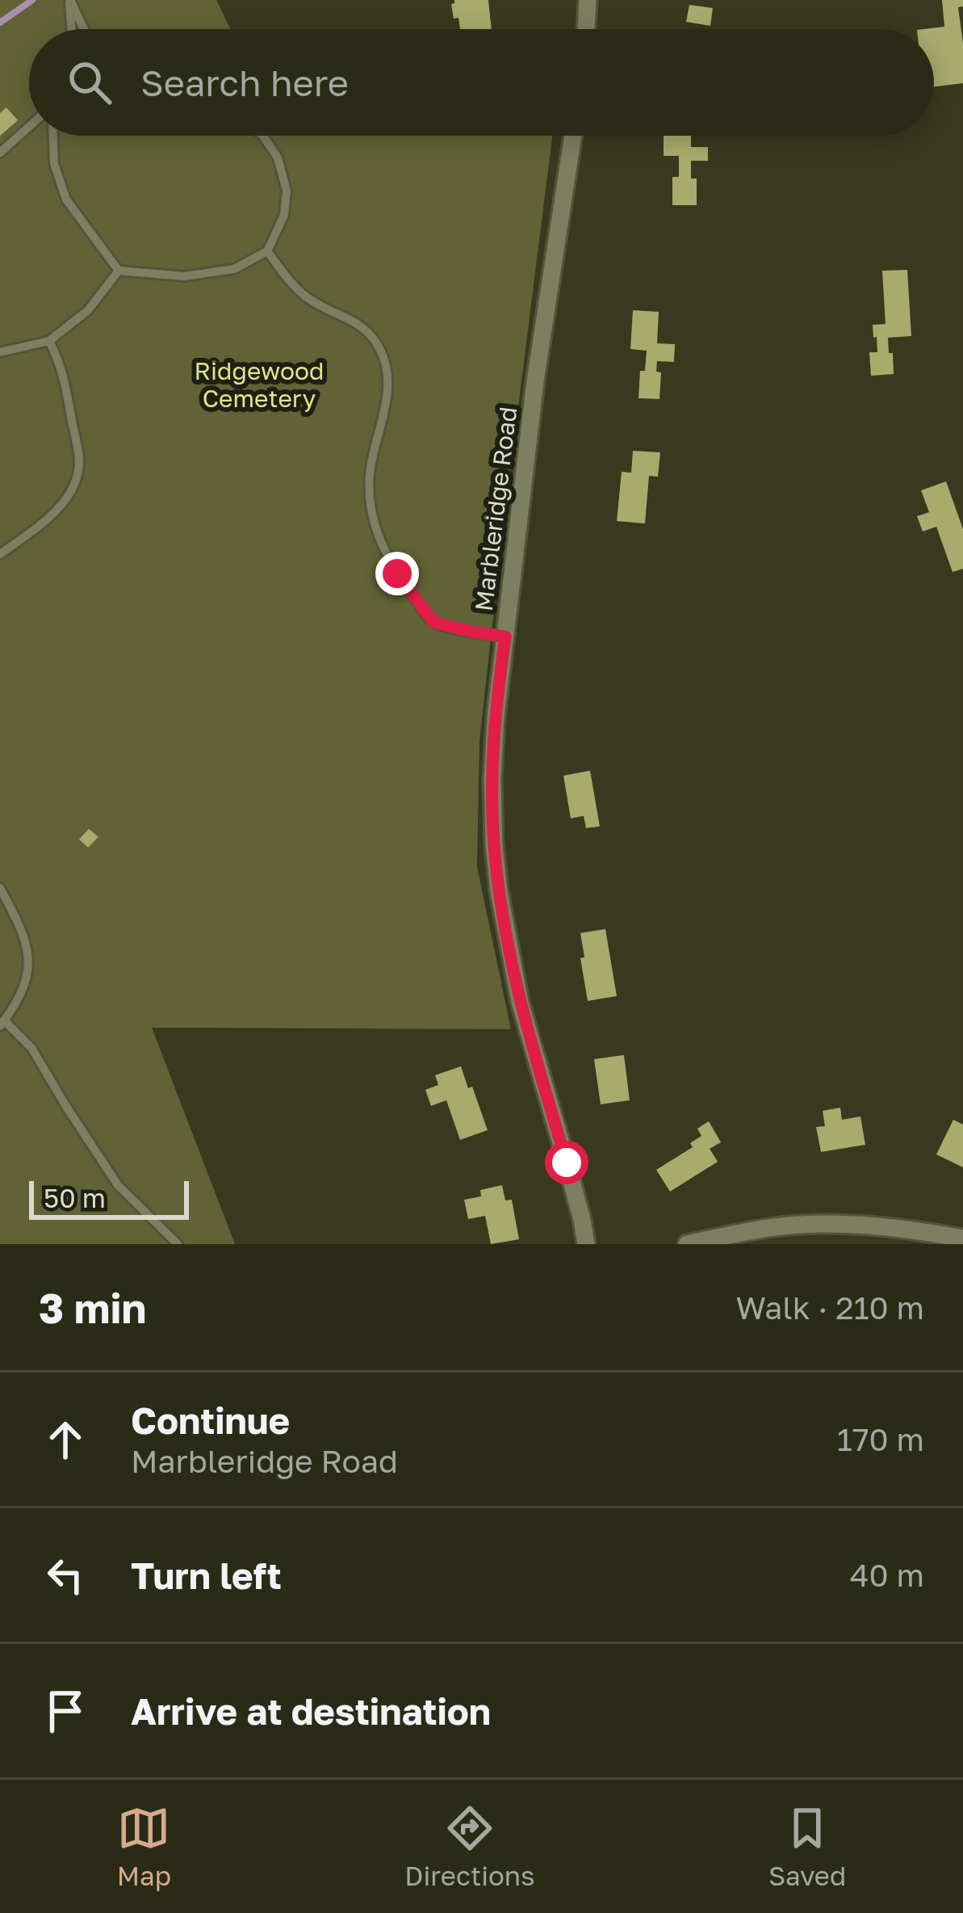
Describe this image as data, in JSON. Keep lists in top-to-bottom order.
{
  "streets": {
    "street": ["Marbleridge Road"]
  },
  "parks": ["Ridgewood Cemetery"],
  "scale_bar": "50 m",
  "page": {
    "search": "Search here",
    "scale": "50 m",
    "heading": ["3 min", "Walk · 210 m"],
    "list": [
      ["Continue", "Marbleridge Road", "170 m"],
      ["Turn left", "40 m"],
      "Arrive at destination"
    ],
    "nav": ["Map", "Directions", "Saved"]
  }
}
